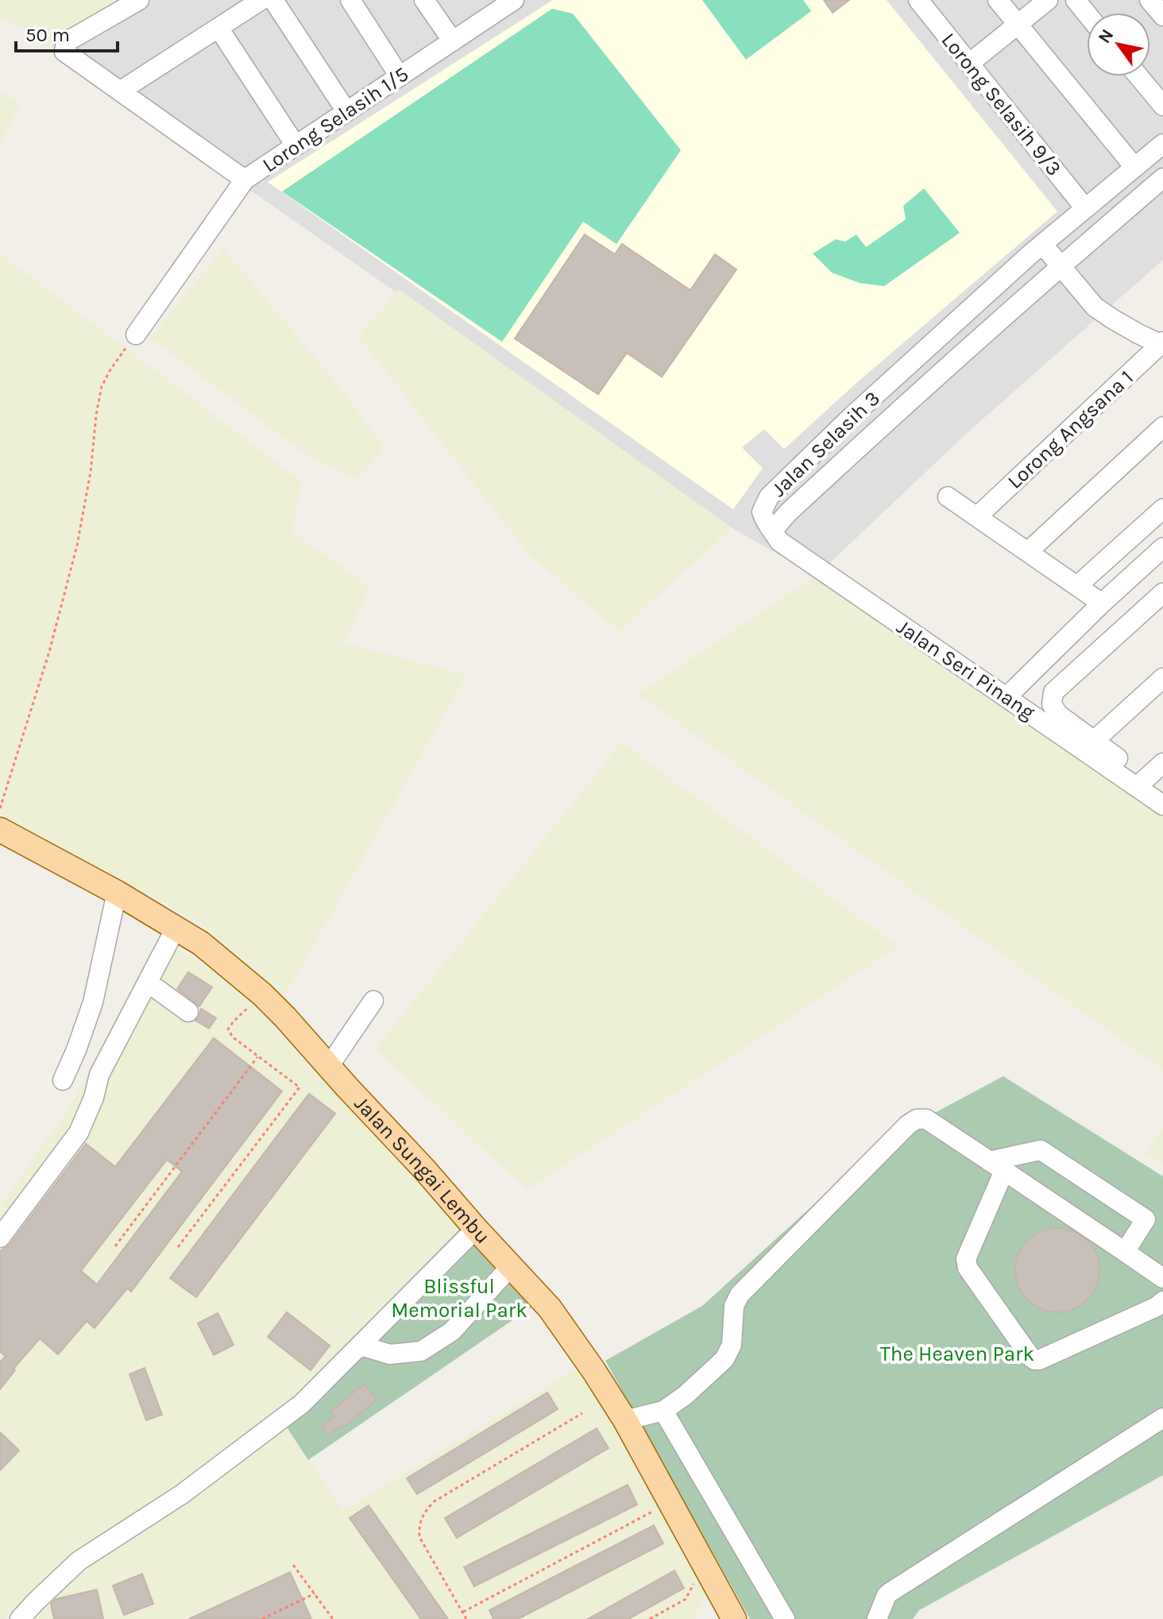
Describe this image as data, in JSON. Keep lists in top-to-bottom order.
{
  "streets": {
    "main road": ["Jalan Sungai Lembu"],
    "street": [
      "Lorong Selasih 9/3",
      "Lorong Selasih 1/5",
      "Lorong Angsana 1",
      "Jalan Selasih 3",
      "Jalan Seri Pinang"
    ]
  },
  "crossings": [
    ["Lorong Selasih 9/3", "Jalan Selasih 3"],
    ["Jalan Selasih 3", "Jalan Seri Pinang"]
  ],
  "parks": ["Blissful Memorial Park", "The Heaven Park"],
  "scale_bar": "50 m",
  "north": "top left"
}
